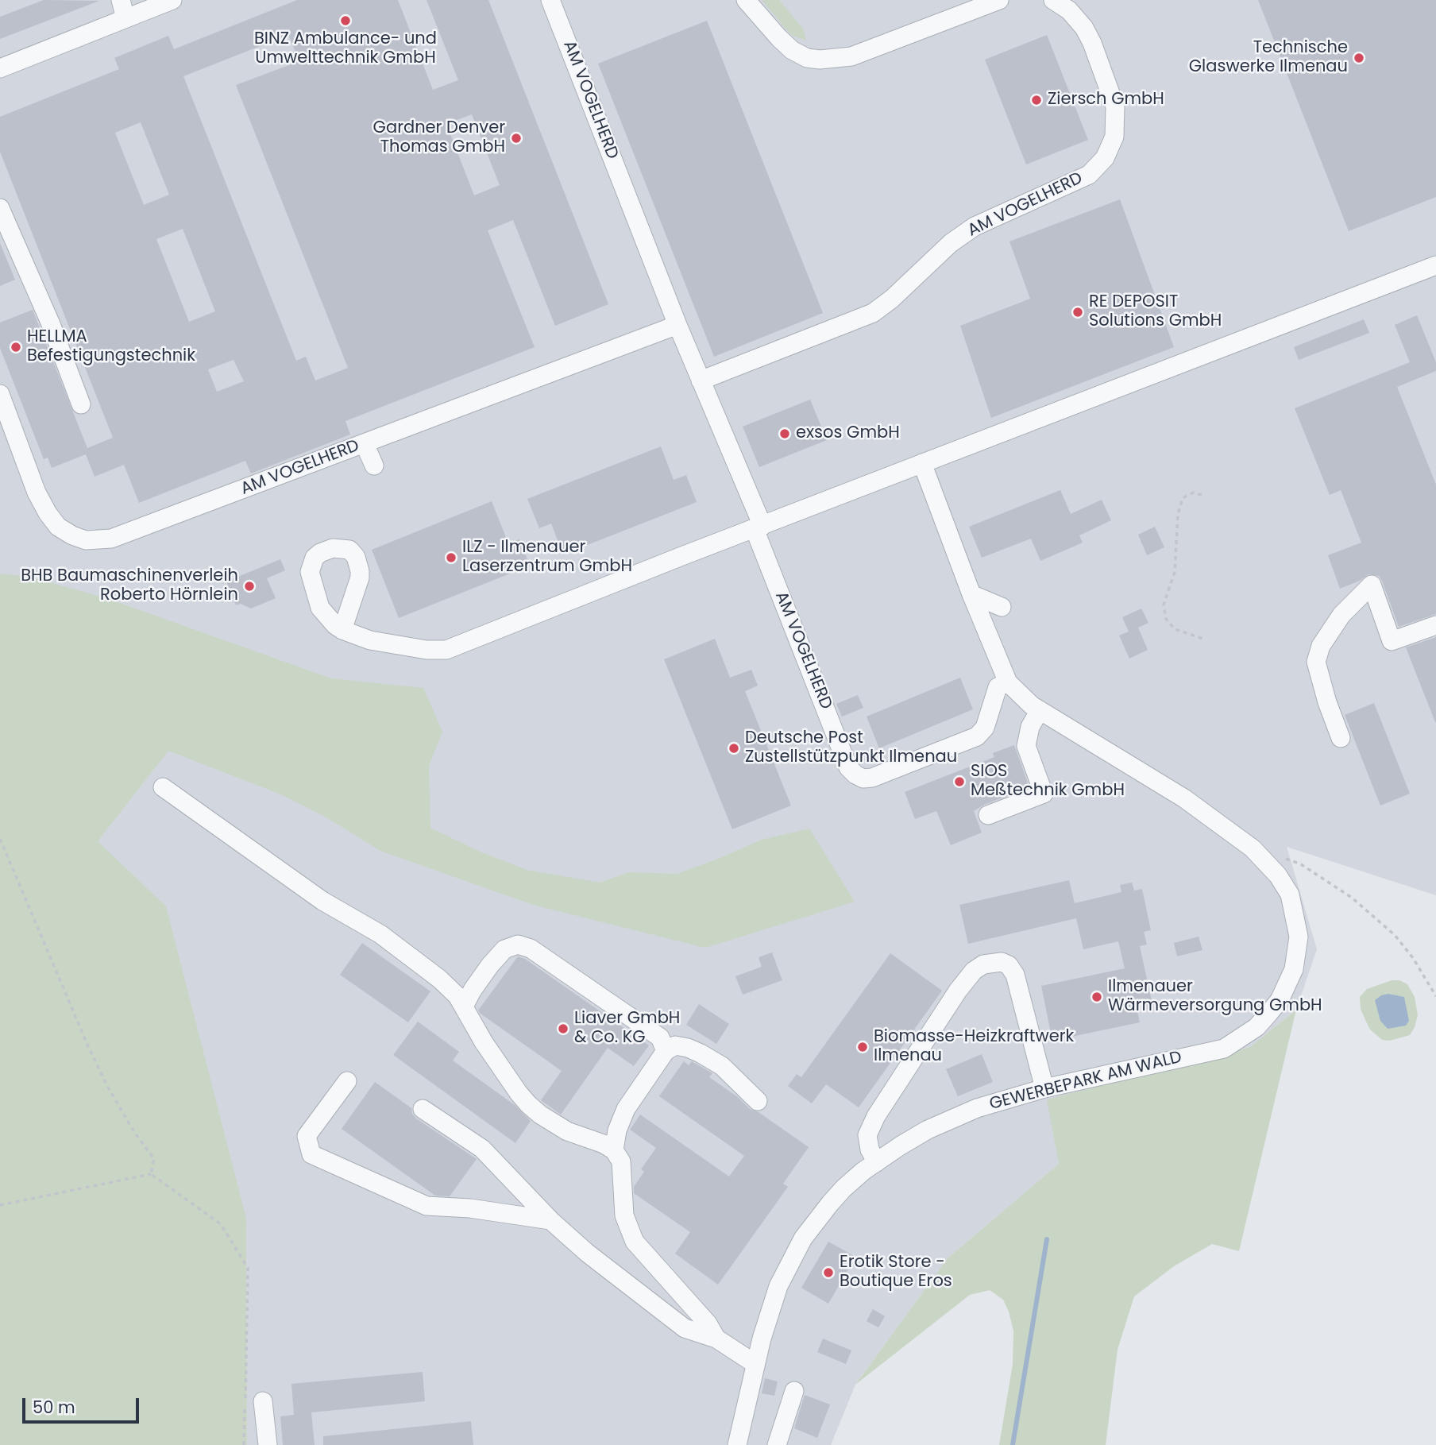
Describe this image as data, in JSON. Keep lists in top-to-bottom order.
{
  "streets": {
    "street": ["AM VOGELHERD", "GEWERBEPARK AM WALD"]
  },
  "places": [
    "BINZ Ambulance- und Umwelttechnik GmbH",
    "Technische Glaswerke Ilmenau",
    "Ziersch GmbH",
    "Gardner Denver Thomas GmbH",
    "RE DEPOSIT Solutions GmbH",
    "HELLMA Befestigungstechnik",
    "exsos GmbH",
    "ILZ - Ilmenauer Laserzentrum GmbH",
    "BHB Baumaschinenverleih Roberto Hörnlein",
    "Deutsche Post Zustellstützpunkt Ilmenau",
    "SIOS Meßtechnik GmbH",
    "Ilmenauer Wärmeversorgung GmbH",
    "Liaver GmbH & Co. KG",
    "Biomasse-Heizkraftwerk Ilmenau",
    "Erotik Store - Boutique Eros"
  ],
  "scale_bar": "50 m"
}
